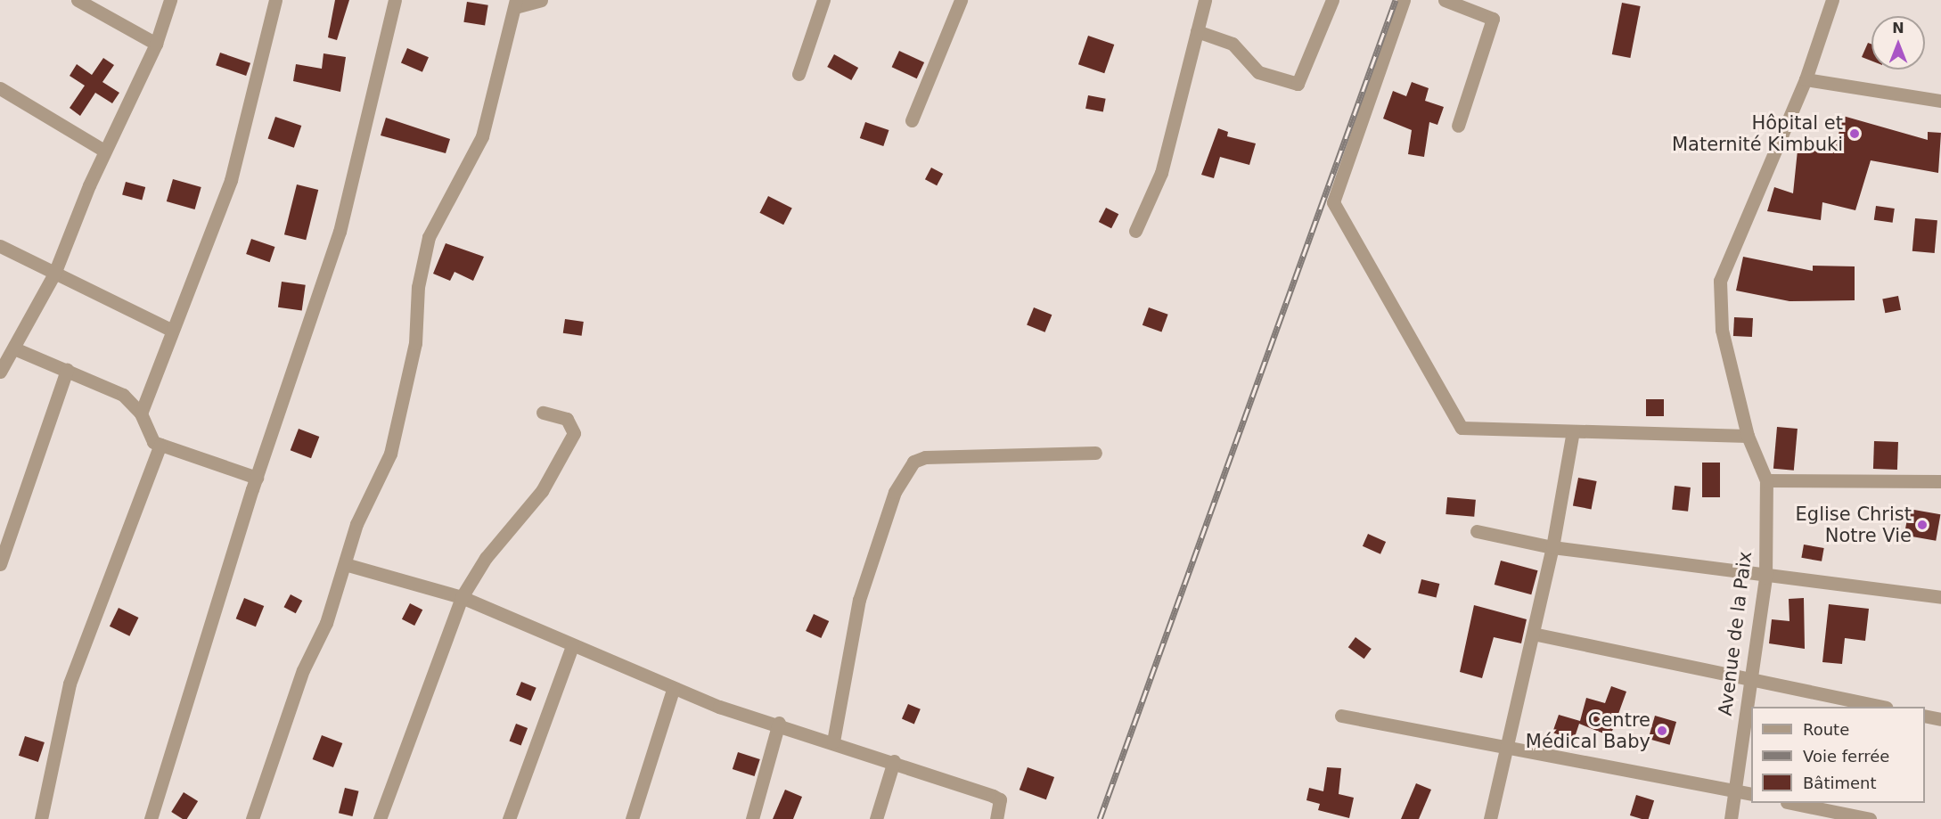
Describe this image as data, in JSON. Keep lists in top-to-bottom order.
{
  "streets": {
    "street": ["Avenue de la Paix"]
  },
  "places": ["Hôpital et Maternité Kimbuki", "Eglise Christ Notre Vie", "Centre Médical Baby"],
  "legend": ["Route", "Voie ferrée", "Bâtiment"],
  "north": "top"
}
